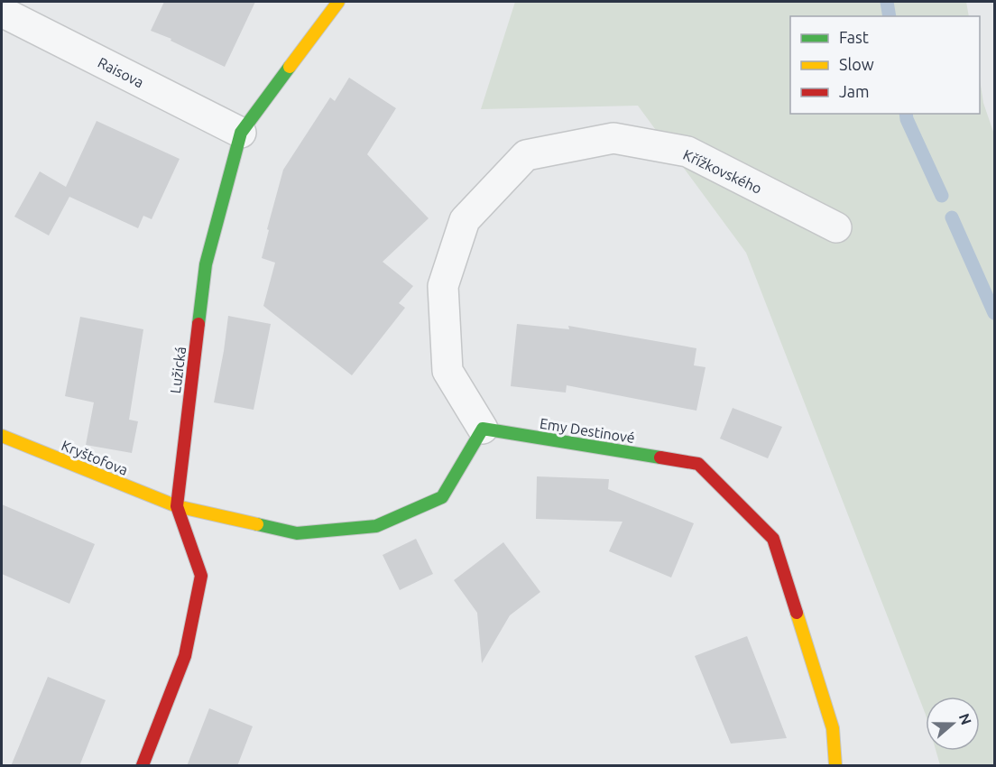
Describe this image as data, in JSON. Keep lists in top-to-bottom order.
{
  "streets": {
    "street": [
      "Raisova",
      "Křížkovského",
      "Lužická",
      "Emy Destinové",
      "Kryštofova"
    ]
  },
  "crossings": [
    ["Raisova", "Lužická"],
    ["Křížkovského", "Emy Destinové"],
    ["Lužická", "Kryštofova"]
  ],
  "legend": ["Fast", "Slow", "Jam"],
  "north": "right"
}
